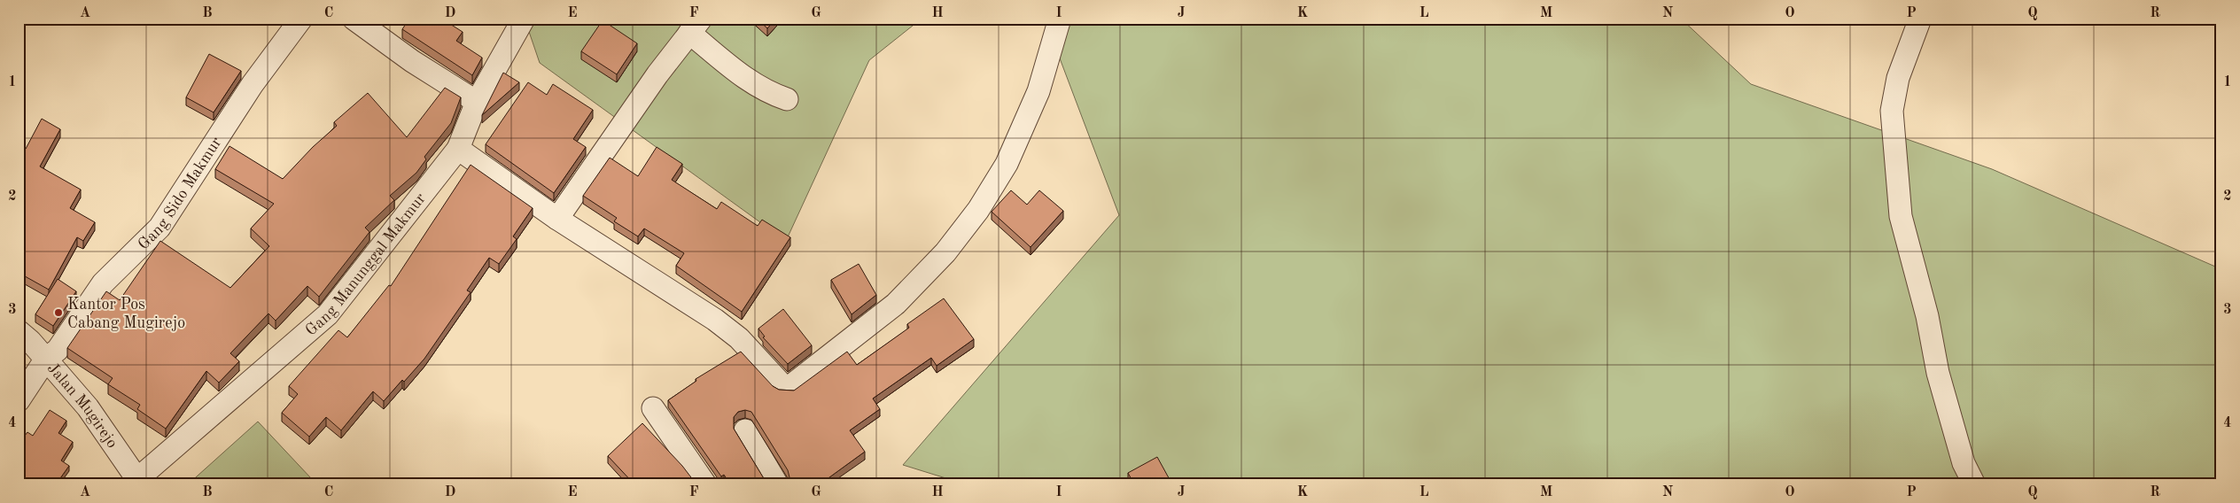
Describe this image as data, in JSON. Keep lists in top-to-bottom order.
{
  "streets": {
    "street": ["Gang Sido Makmur", "Gang Manunggal Makmur", "Jalan Mugirejo"]
  },
  "crossings": [
    ["Gang Sido Makmur", "Jalan Mugirejo"],
    ["Gang Manunggal Makmur", "Jalan Mugirejo"]
  ],
  "places": ["Kantor Pos Cabang Mugirejo"],
  "grid": {
    "columns": [
      "A",
      "B",
      "C",
      "D",
      "E",
      "F",
      "G",
      "H",
      "I",
      "J",
      "K",
      "L",
      "M",
      "N",
      "O",
      "P",
      "Q",
      "R"
    ],
    "rows": [
      "1",
      "2",
      "3",
      "4"
    ]
  }
}
